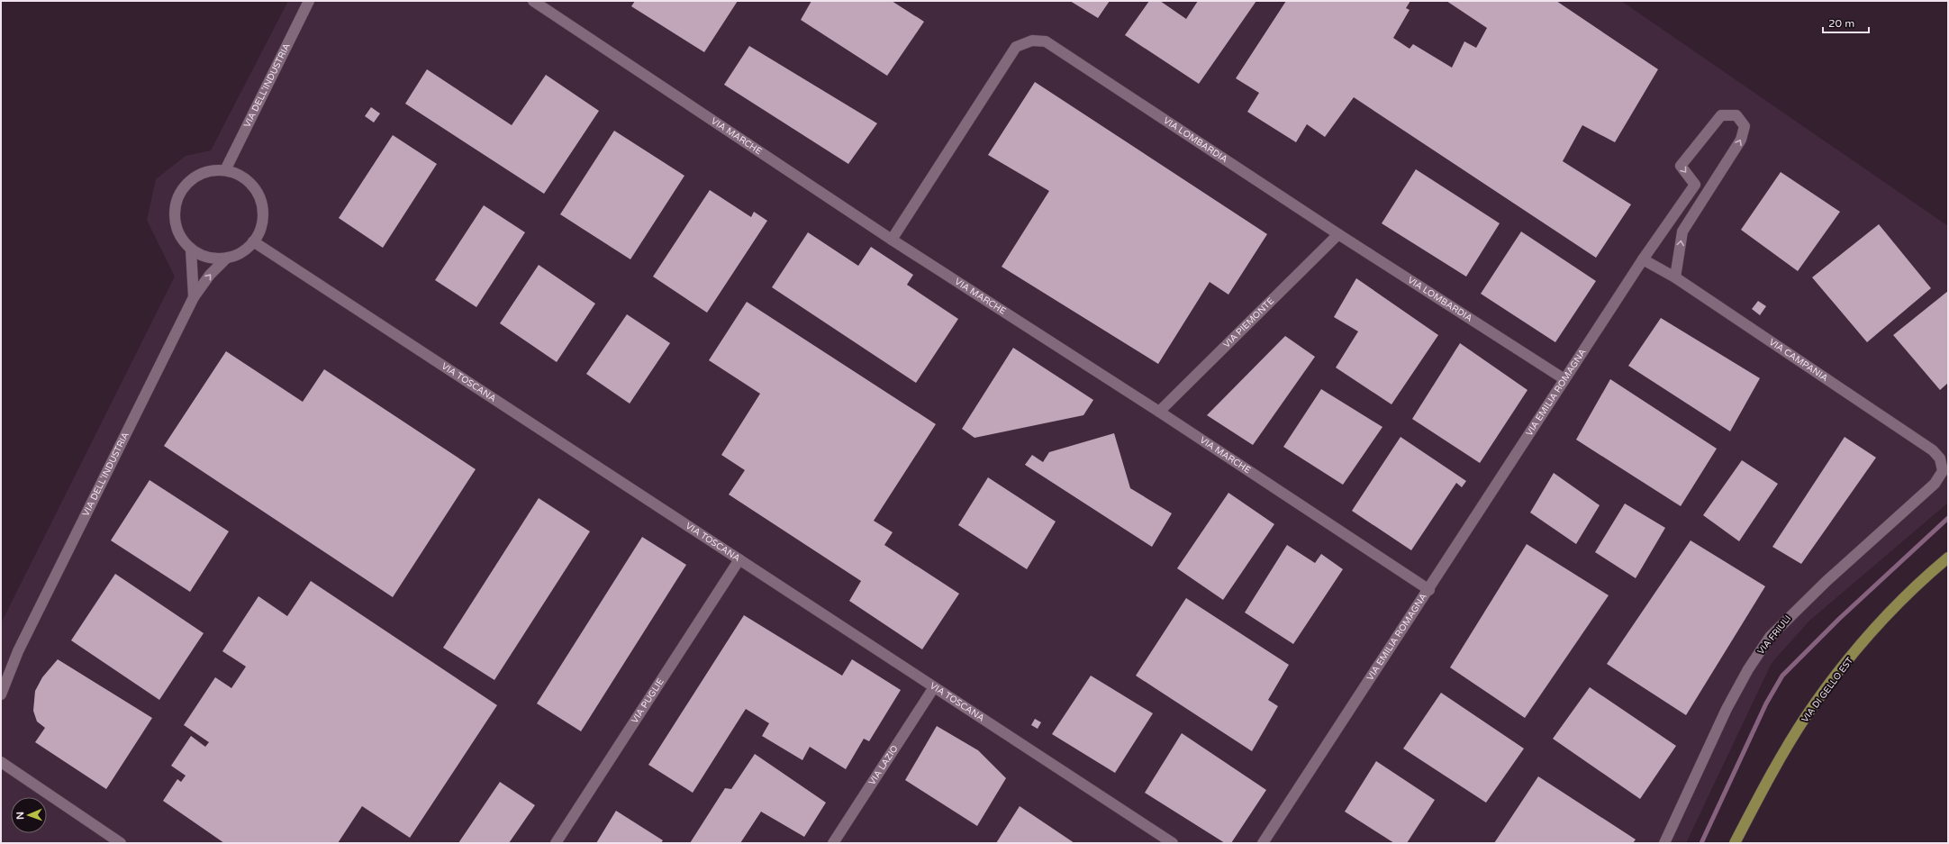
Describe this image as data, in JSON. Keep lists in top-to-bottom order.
{
  "streets": {
    "main road": ["VIA DI GELLO EST"],
    "street": [
      "VIA DELL'INDUSTRIA",
      "VIA MARCHE",
      "VIA LOMBARDIA",
      "VIA PIEMONTE",
      "VIA CAMPANIA",
      "VIA TOSCANA",
      "VIA EMILIA ROMAGNA",
      "VIA FRIULI",
      "VIA PUGLIE",
      "VIA LAZIO"
    ]
  },
  "crossings": [
    ["VIA DELL'INDUSTRIA", "VIA TOSCANA"],
    ["VIA MARCHE", "VIA LOMBARDIA"],
    ["VIA MARCHE", "VIA PIEMONTE"],
    ["VIA MARCHE", "VIA EMILIA ROMAGNA"],
    ["VIA LOMBARDIA", "VIA PIEMONTE"],
    ["VIA LOMBARDIA", "VIA EMILIA ROMAGNA"],
    ["VIA CAMPANIA", "VIA EMILIA ROMAGNA"],
    ["VIA CAMPANIA", "VIA FRIULI"],
    ["VIA TOSCANA", "VIA PUGLIE"],
    ["VIA TOSCANA", "VIA LAZIO"]
  ],
  "scale_bar": "20 m",
  "north": "left"
}
